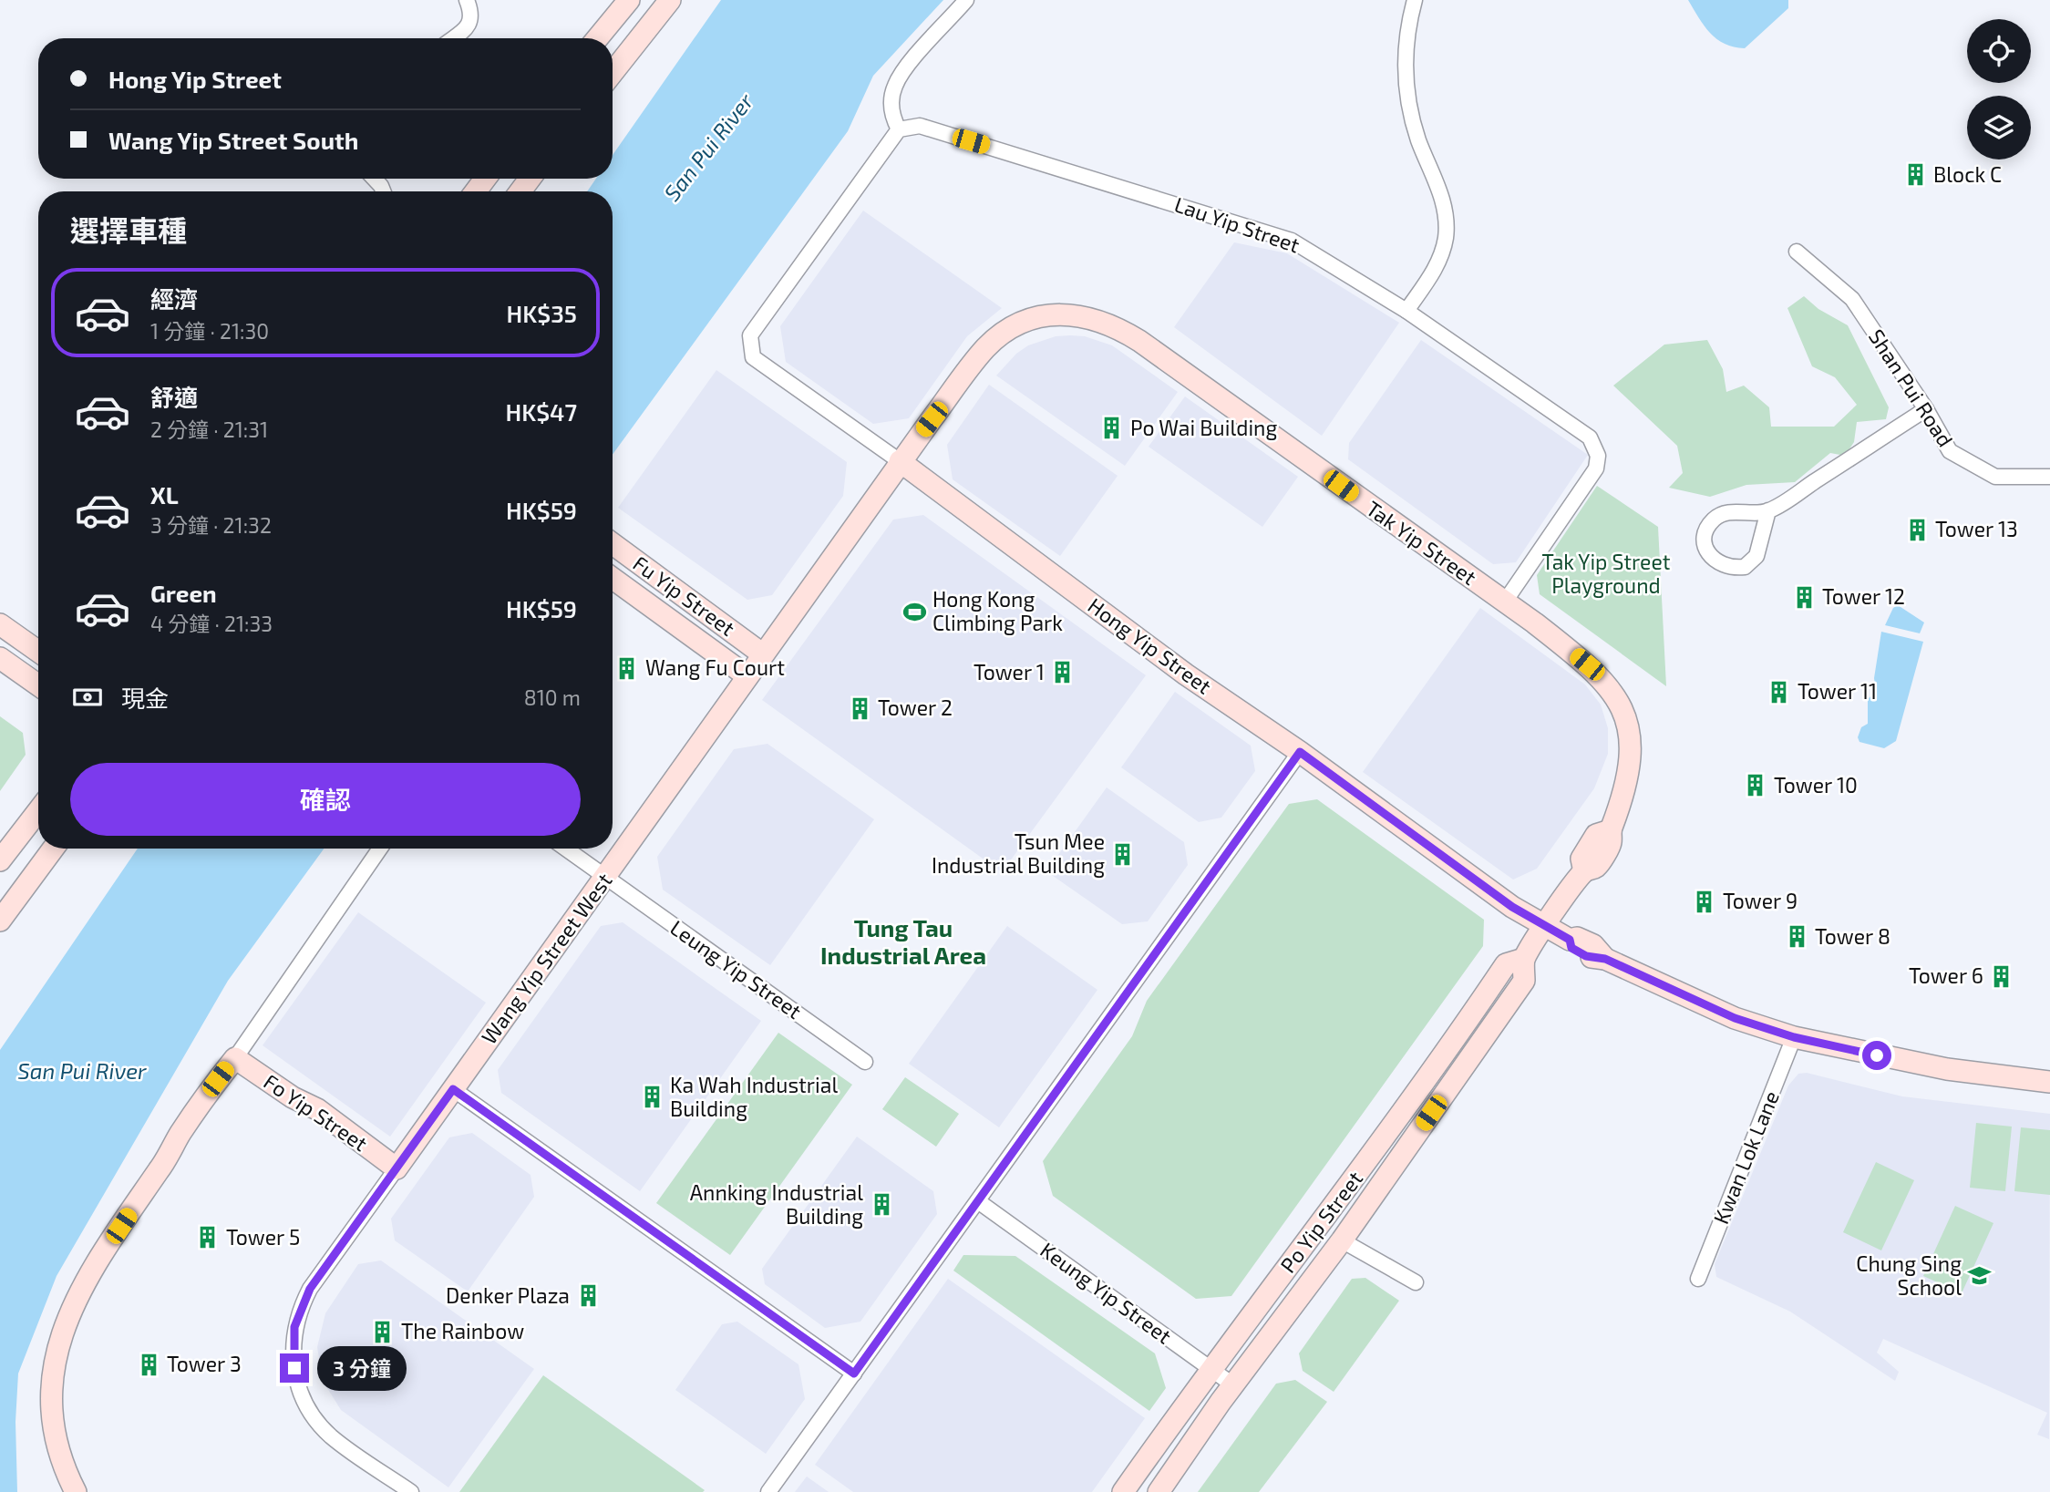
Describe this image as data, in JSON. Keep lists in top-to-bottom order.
{
  "streets": {
    "street": [
      "Lau Yip Street",
      "Shan Pui Road",
      "Tak Yip Street",
      "Fu Yip Street",
      "Hong Yip Street",
      "Wang Yip Street West",
      "Leung Yip Street",
      "Fo Yip Street",
      "Kwan Lok Lane",
      "Po Yip Street",
      "Keung Yip Street"
    ]
  },
  "crossings": [
    ["Lau Yip Street", "Tak Yip Street"],
    ["Lau Yip Street", "Hong Yip Street"],
    ["Tak Yip Street", "Hong Yip Street"],
    ["Tak Yip Street", "Wang Yip Street West"],
    ["Tak Yip Street", "Po Yip Street"],
    ["Fu Yip Street", "Wang Yip Street West"],
    ["Hong Yip Street", "Wang Yip Street West"],
    ["Hong Yip Street", "Kwan Lok Lane"],
    ["Hong Yip Street", "Po Yip Street"],
    ["Wang Yip Street West", "Leung Yip Street"],
    ["Wang Yip Street West", "Fo Yip Street"],
    ["Po Yip Street", "Keung Yip Street"]
  ],
  "districts": ["Tung Tau Industrial Area"],
  "water": ["San Pui River"],
  "parks": ["Tak Yip Street Playground"],
  "places": {
    "building": [
      "Block C",
      "Po Wai Building",
      "Tower 13",
      "Tower 12",
      "Wang Fu Court",
      "Tower 1",
      "Tower 11",
      "Tower 2",
      "Tower 10",
      "Tsun Mee Industrial Building",
      "Tower 9",
      "Tower 8",
      "Tower 6",
      "Ka Wah Industrial Building",
      "Annking Industrial Building",
      "Tower 5",
      "Denker Plaza",
      "The Rainbow",
      "Tower 3"
    ],
    "sports": ["Hong Kong Climbing Park"],
    "school or university": ["Chung Sing School"]
  },
  "page": {
    "banner": ["Hong Yip Street", "Wang Yip Street South"],
    "heading": "選擇車種",
    "list": [
      {
        "name": "經濟",
        "note": "1 分鐘 · 21:30",
        "value": "HK$35"
      },
      {
        "name": "舒適",
        "note": "2 分鐘 · 21:31",
        "value": "HK$47"
      },
      {
        "name": "XL",
        "note": "3 分鐘 · 21:32",
        "value": "HK$59"
      },
      {
        "name": "Green",
        "note": "4 分鐘 · 21:33",
        "value": "HK$59"
      }
    ],
    "pay": ["現金", "810 m"],
    "buttons": "確認",
    "bubble": "3 分鐘"
  }
}
